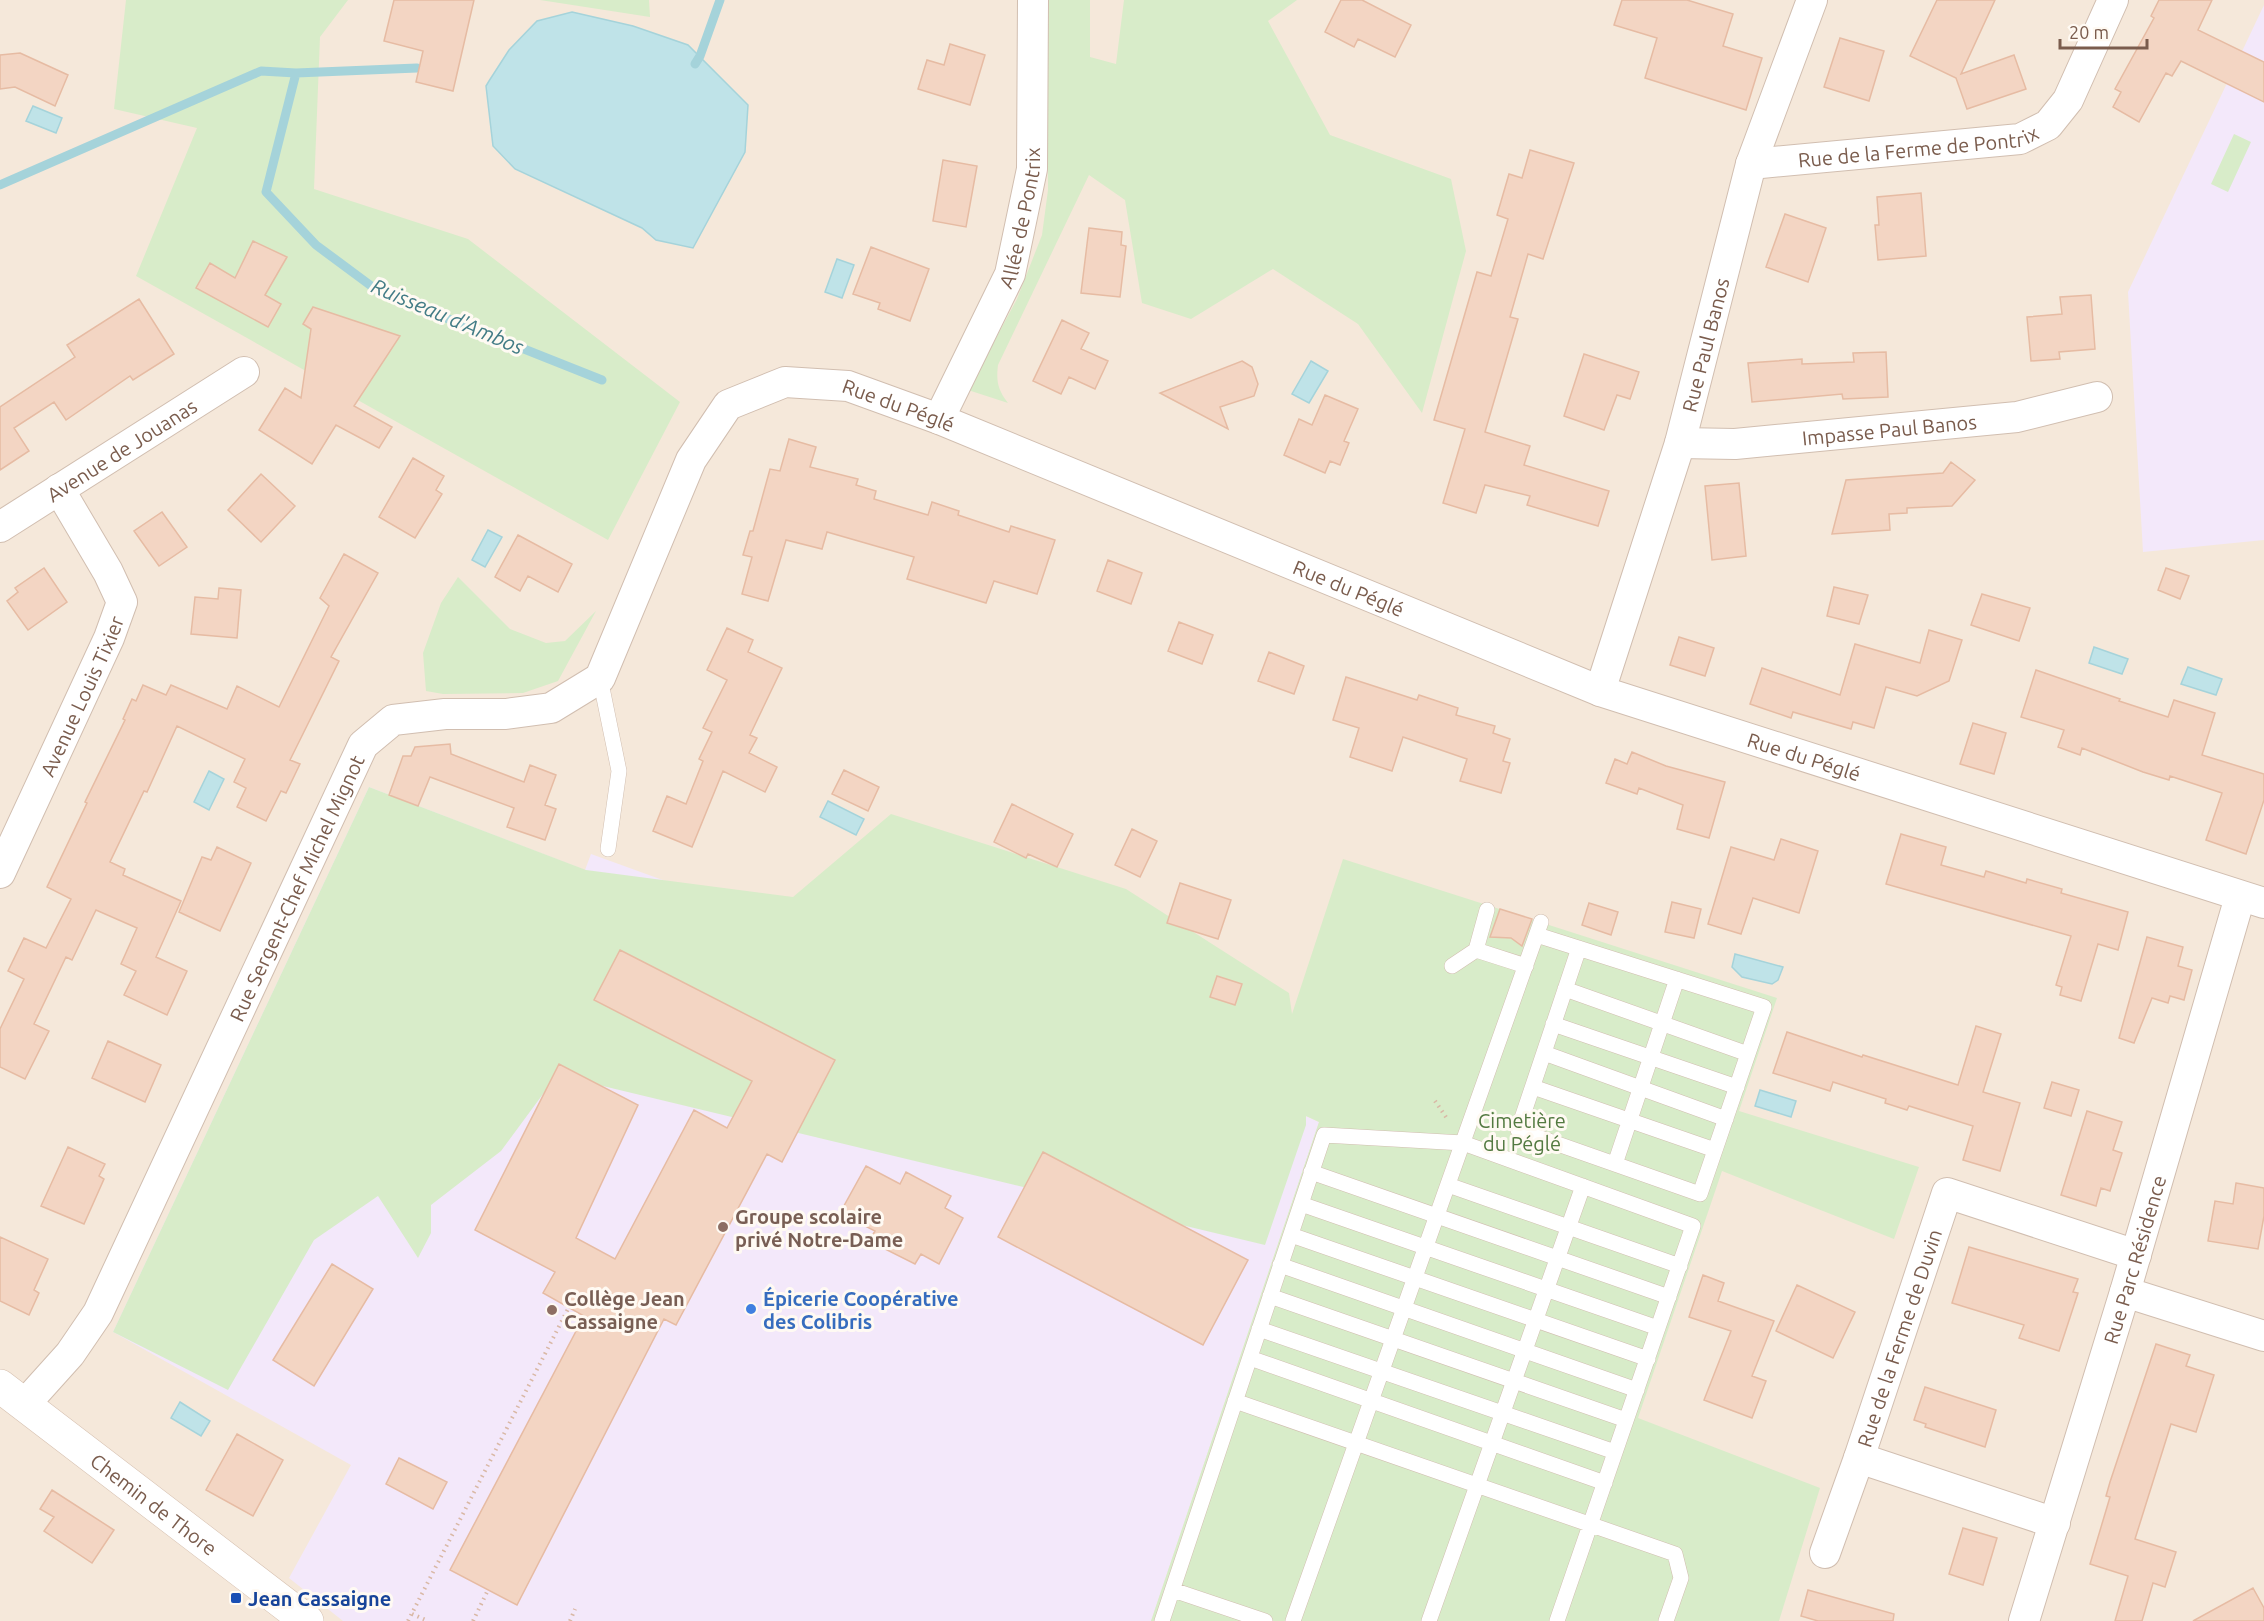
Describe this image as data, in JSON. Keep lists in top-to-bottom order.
{
  "streets": {
    "street": [
      "Rue de la Ferme de Pontrix",
      "Allée de Pontrix",
      "Rue Paul Banos",
      "Rue du Péglé",
      "Impasse Paul Banos",
      "Avenue de Jouanas",
      "Avenue Louis Tixier",
      "Rue Sergent-Chef Michel Mignot",
      "Rue Parc Résidence",
      "Rue de la Ferme de Duvin",
      "Chemin de Thore"
    ]
  },
  "crossings": [
    ["Rue de la Ferme de Pontrix", "Rue Paul Banos"],
    ["Allée de Pontrix", "Rue du Péglé"],
    ["Rue Paul Banos", "Rue du Péglé"],
    ["Rue Paul Banos", "Impasse Paul Banos"],
    ["Rue du Péglé", "Rue Sergent-Chef Michel Mignot"],
    ["Rue du Péglé", "Rue Parc Résidence"],
    ["Avenue de Jouanas", "Avenue Louis Tixier"],
    ["Rue Sergent-Chef Michel Mignot", "Chemin de Thore"],
    ["Rue Parc Résidence", "Rue de la Ferme de Duvin"]
  ],
  "water": ["Ruisseau d'Ambos"],
  "parks": ["Cimetière du Péglé"],
  "places": {
    "other": ["Groupe scolaire privé Notre-Dame", "Épicerie Coopérative des Colibris", "Collège Jean Cassaigne"],
    "transit": ["Jean Cassaigne"]
  },
  "scale_bar": "20 m"
}
